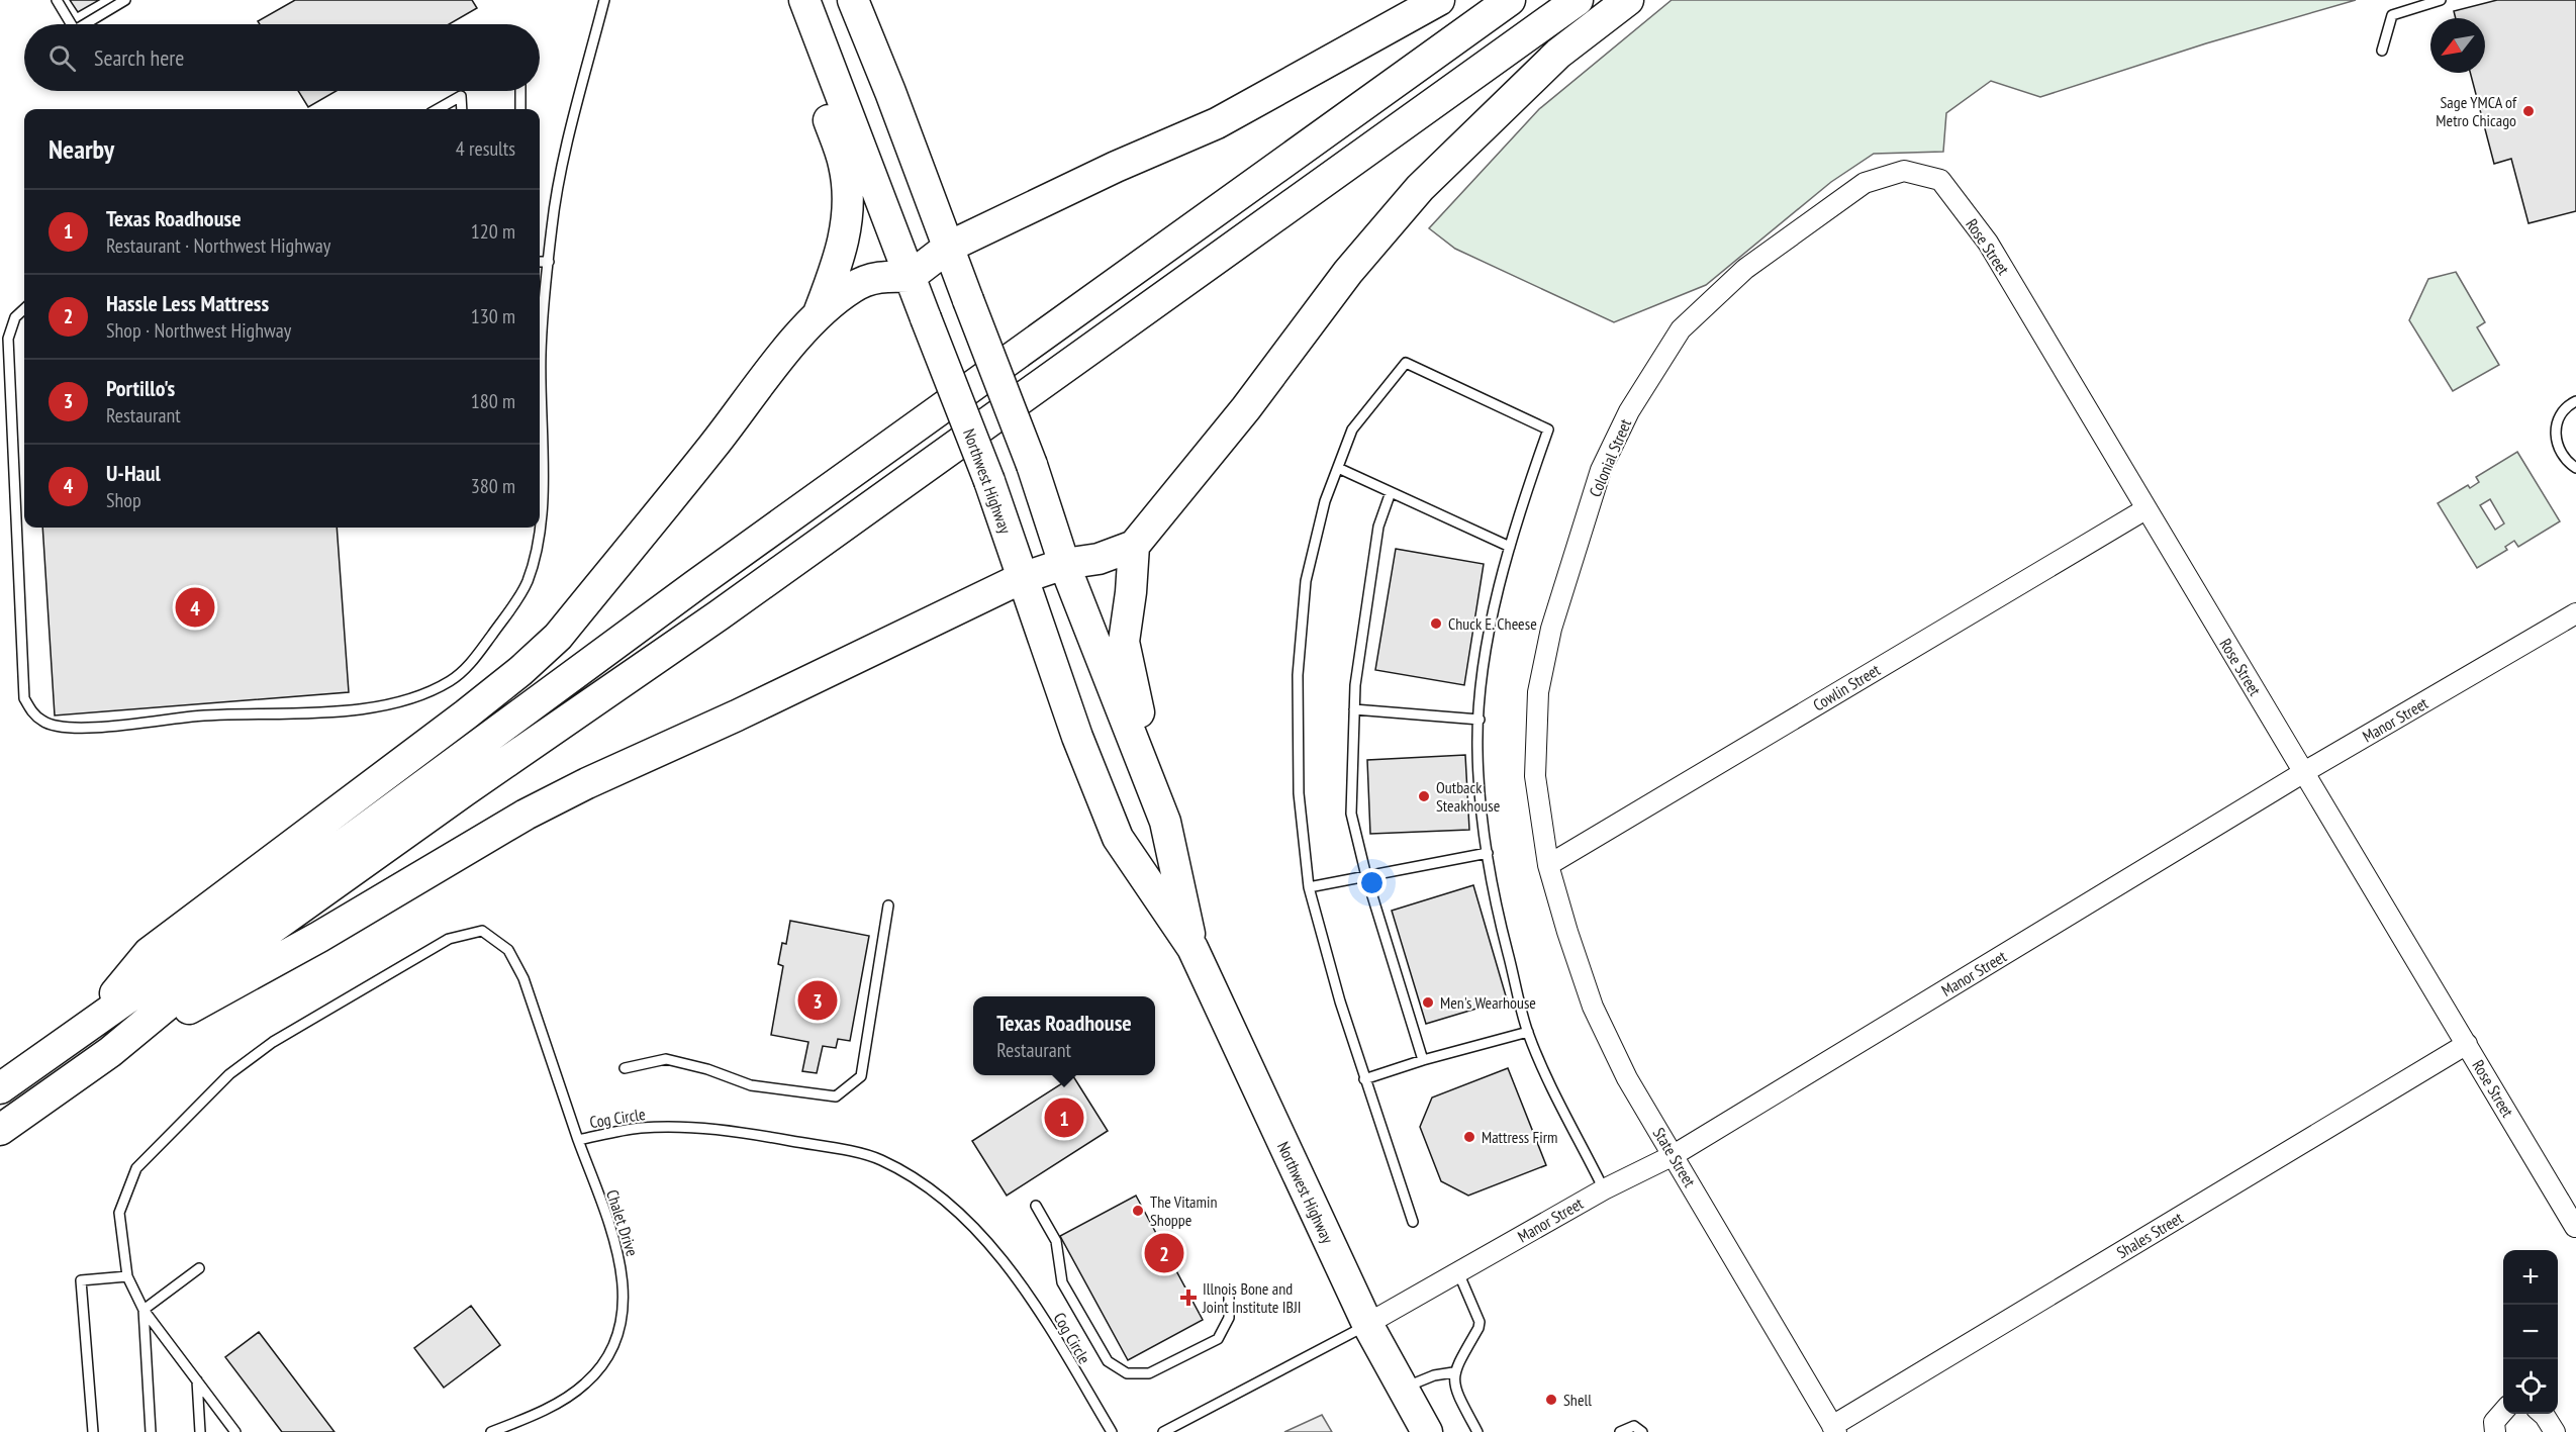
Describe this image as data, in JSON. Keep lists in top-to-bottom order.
{
  "streets": {
    "main road": ["Northwest Highway"],
    "street": [
      "Rose Street",
      "Colonial Street",
      "Cowlin Street",
      "Manor Street",
      "State Street",
      "Shales Street"
    ],
    "lane": ["Cog Circle", "Chalet Drive"]
  },
  "crossings": [
    ["Rose Street", "Colonial Street"],
    ["Rose Street", "Cowlin Street"],
    ["Rose Street", "Manor Street"],
    ["Rose Street", "Shales Street"],
    ["Colonial Street", "Cowlin Street"],
    ["Colonial Street", "State Street"],
    ["Northwest Highway", "Manor Street"],
    ["Cowlin Street", "State Street"],
    ["Manor Street", "State Street"],
    ["Cog Circle", "Chalet Drive"],
    ["State Street", "Shales Street"]
  ],
  "places": {
    "other": [
      "Sage YMCA of Metro Chicago",
      "Chuck E. Cheese",
      "Outback Steakhouse",
      "Men's Wearhouse",
      "Mattress Firm",
      "The Vitamin Shoppe",
      "Shell"
    ],
    "health": ["Illnois Bone and Joint Institute IBJI"]
  },
  "north": "bottom left",
  "page": {
    "search": "Search here",
    "heading": ["Nearby", "4 results"],
    "list": [
      {
        "mark": "1",
        "name": "Texas Roadhouse",
        "note": "Restaurant · Northwest Highway",
        "value": "120 m"
      },
      {
        "mark": "2",
        "name": "Hassle Less Mattress",
        "note": "Shop · Northwest Highway",
        "value": "130 m"
      },
      {
        "mark": "3",
        "name": "Portillo's",
        "note": "Restaurant",
        "value": "180 m"
      },
      {
        "mark": "4",
        "name": "U-Haul",
        "note": "Shop",
        "value": "380 m"
      }
    ],
    "pins": [
      "4",
      "3",
      "1",
      "2"
    ],
    "popup": ["Texas Roadhouse", "Restaurant"],
    "map_buttons": ["+", "−"]
  }
}
